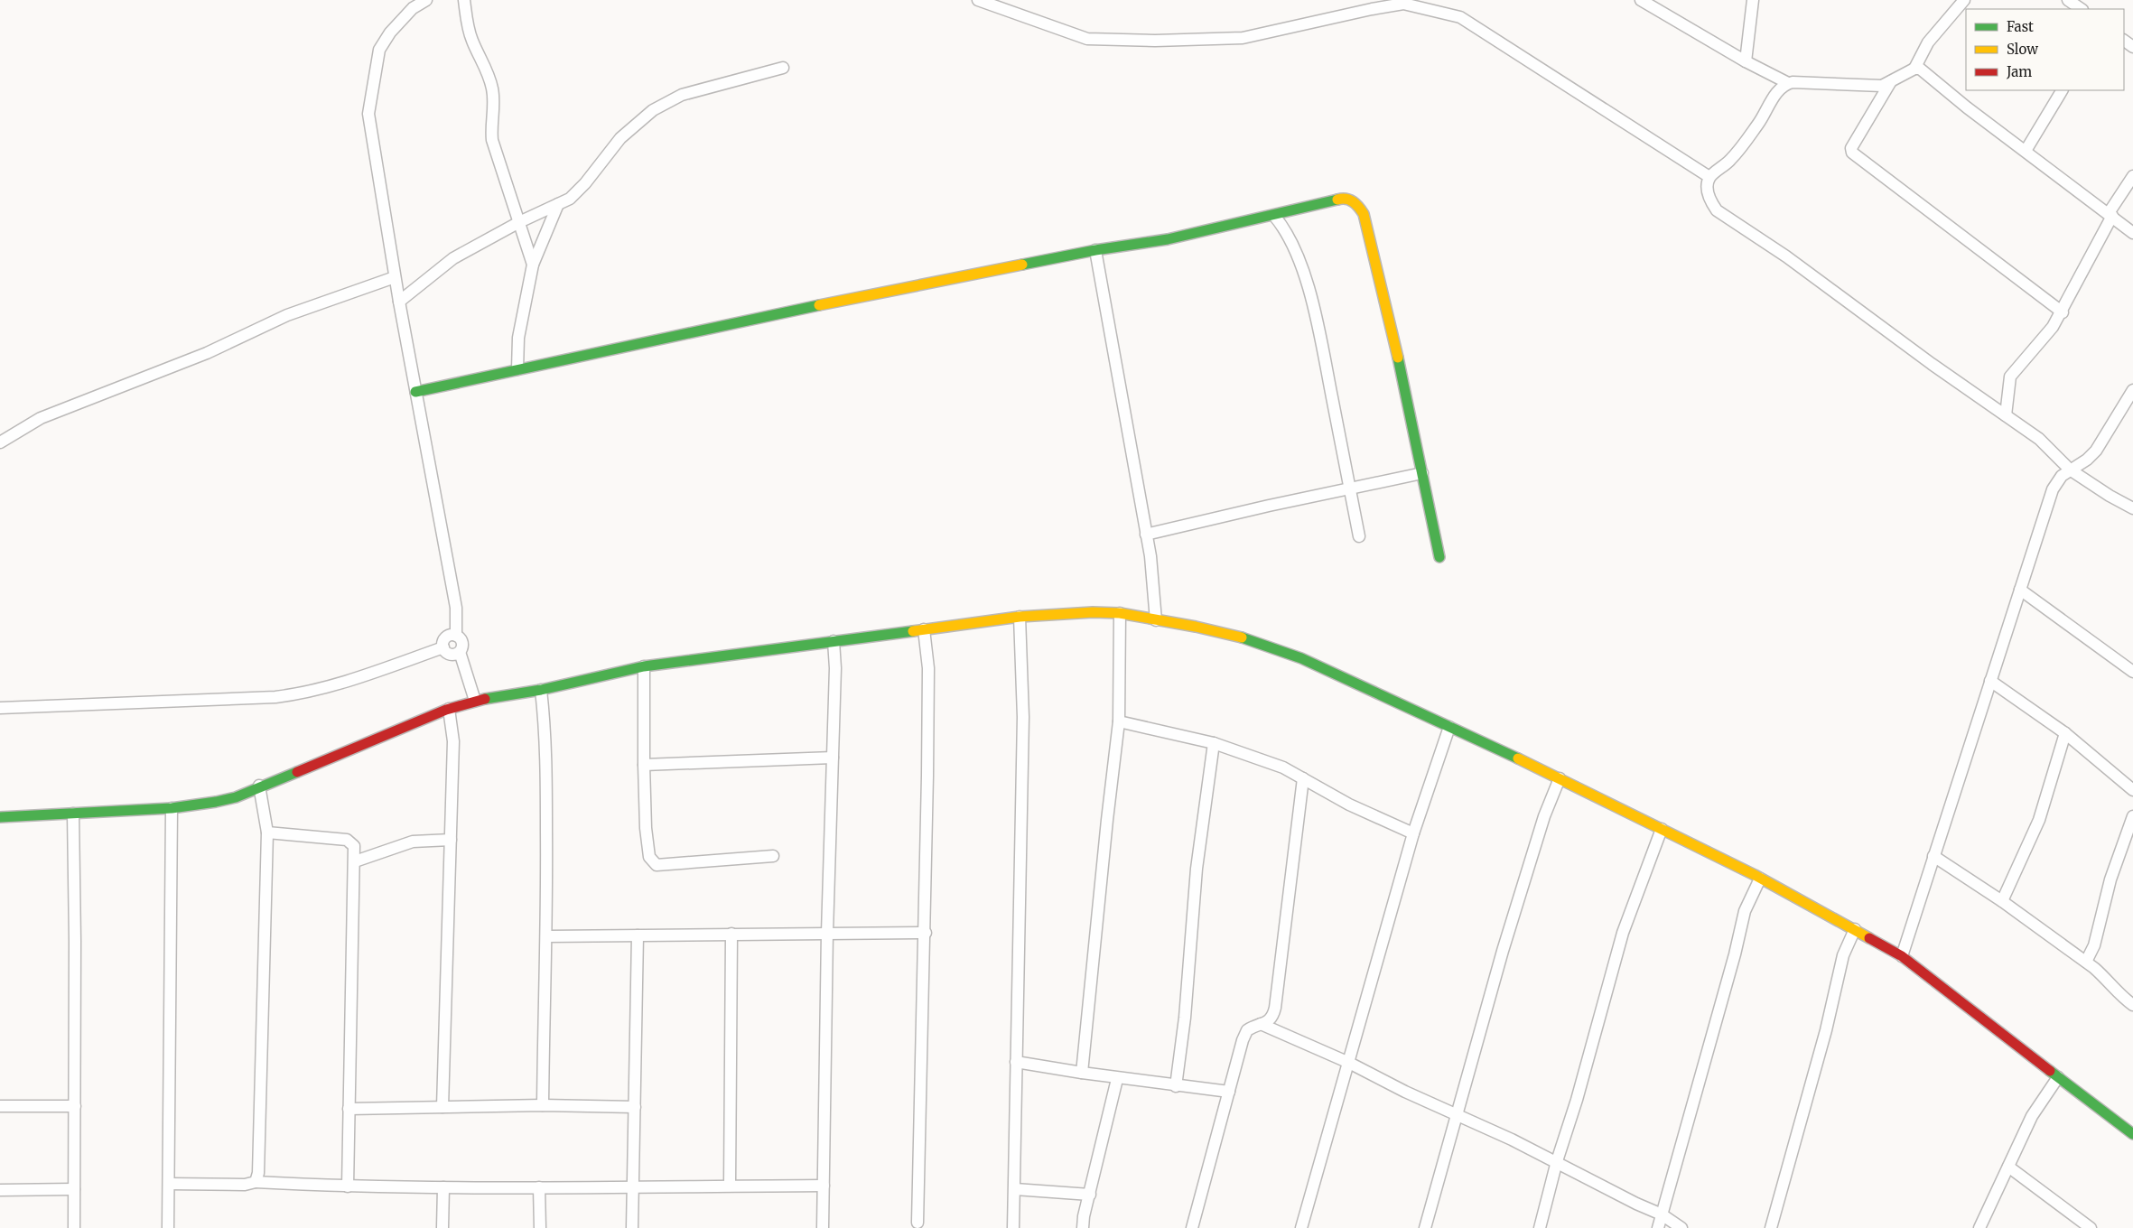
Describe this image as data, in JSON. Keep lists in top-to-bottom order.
{
  "legend": ["Fast", "Slow", "Jam"]
}
